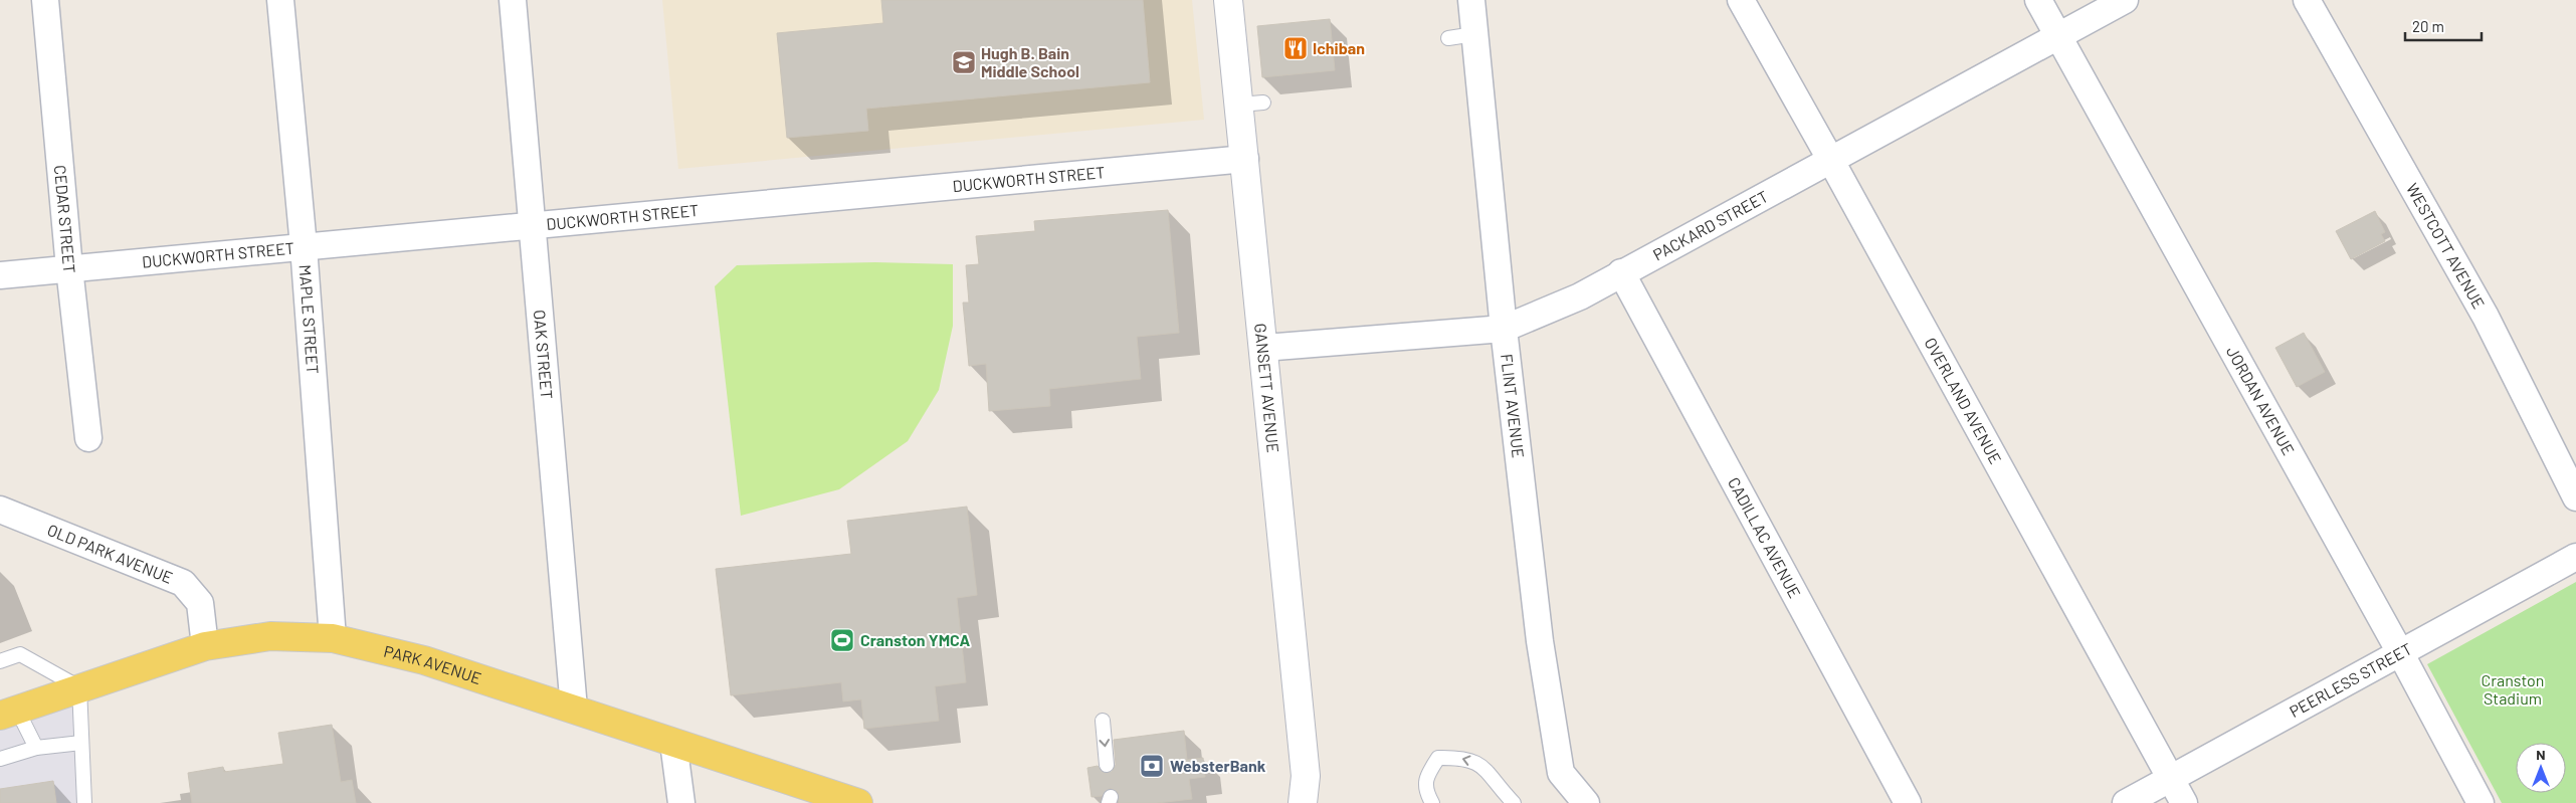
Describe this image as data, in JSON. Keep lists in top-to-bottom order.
{
  "streets": {
    "main road": ["GANSETT AVENUE", "PARK AVENUE"],
    "street": [
      "DUCKWORTH STREET",
      "CEDAR STREET",
      "PACKARD STREET",
      "WESTCOTT AVENUE",
      "MAPLE STREET",
      "OAK STREET",
      "OVERLAND AVENUE",
      "JORDAN AVENUE",
      "FLINT AVENUE",
      "CADILLAC AVENUE",
      "OLD PARK AVENUE",
      "PEERLESS STREET"
    ]
  },
  "crossings": [
    ["DUCKWORTH STREET", "CEDAR STREET"],
    ["DUCKWORTH STREET", "MAPLE STREET"],
    ["DUCKWORTH STREET", "OAK STREET"],
    ["DUCKWORTH STREET", "GANSETT AVENUE"],
    ["PACKARD STREET", "GANSETT AVENUE"],
    ["PACKARD STREET", "OVERLAND AVENUE"],
    ["PACKARD STREET", "JORDAN AVENUE"],
    ["PACKARD STREET", "FLINT AVENUE"],
    ["PACKARD STREET", "CADILLAC AVENUE"],
    ["MAPLE STREET", "PARK AVENUE"],
    ["OAK STREET", "PARK AVENUE"],
    ["OVERLAND AVENUE", "PEERLESS STREET"],
    ["JORDAN AVENUE", "PEERLESS STREET"],
    ["OLD PARK AVENUE", "PARK AVENUE"]
  ],
  "parks": ["Cranston Stadium"],
  "places": {
    "restaurant": ["Ichiban"],
    "school or university": ["Hugh B. Bain Middle School"],
    "sports": ["Cranston YMCA"],
    "bank": ["WebsterBank"]
  },
  "scale_bar": "20 m",
  "north": "top"
}
